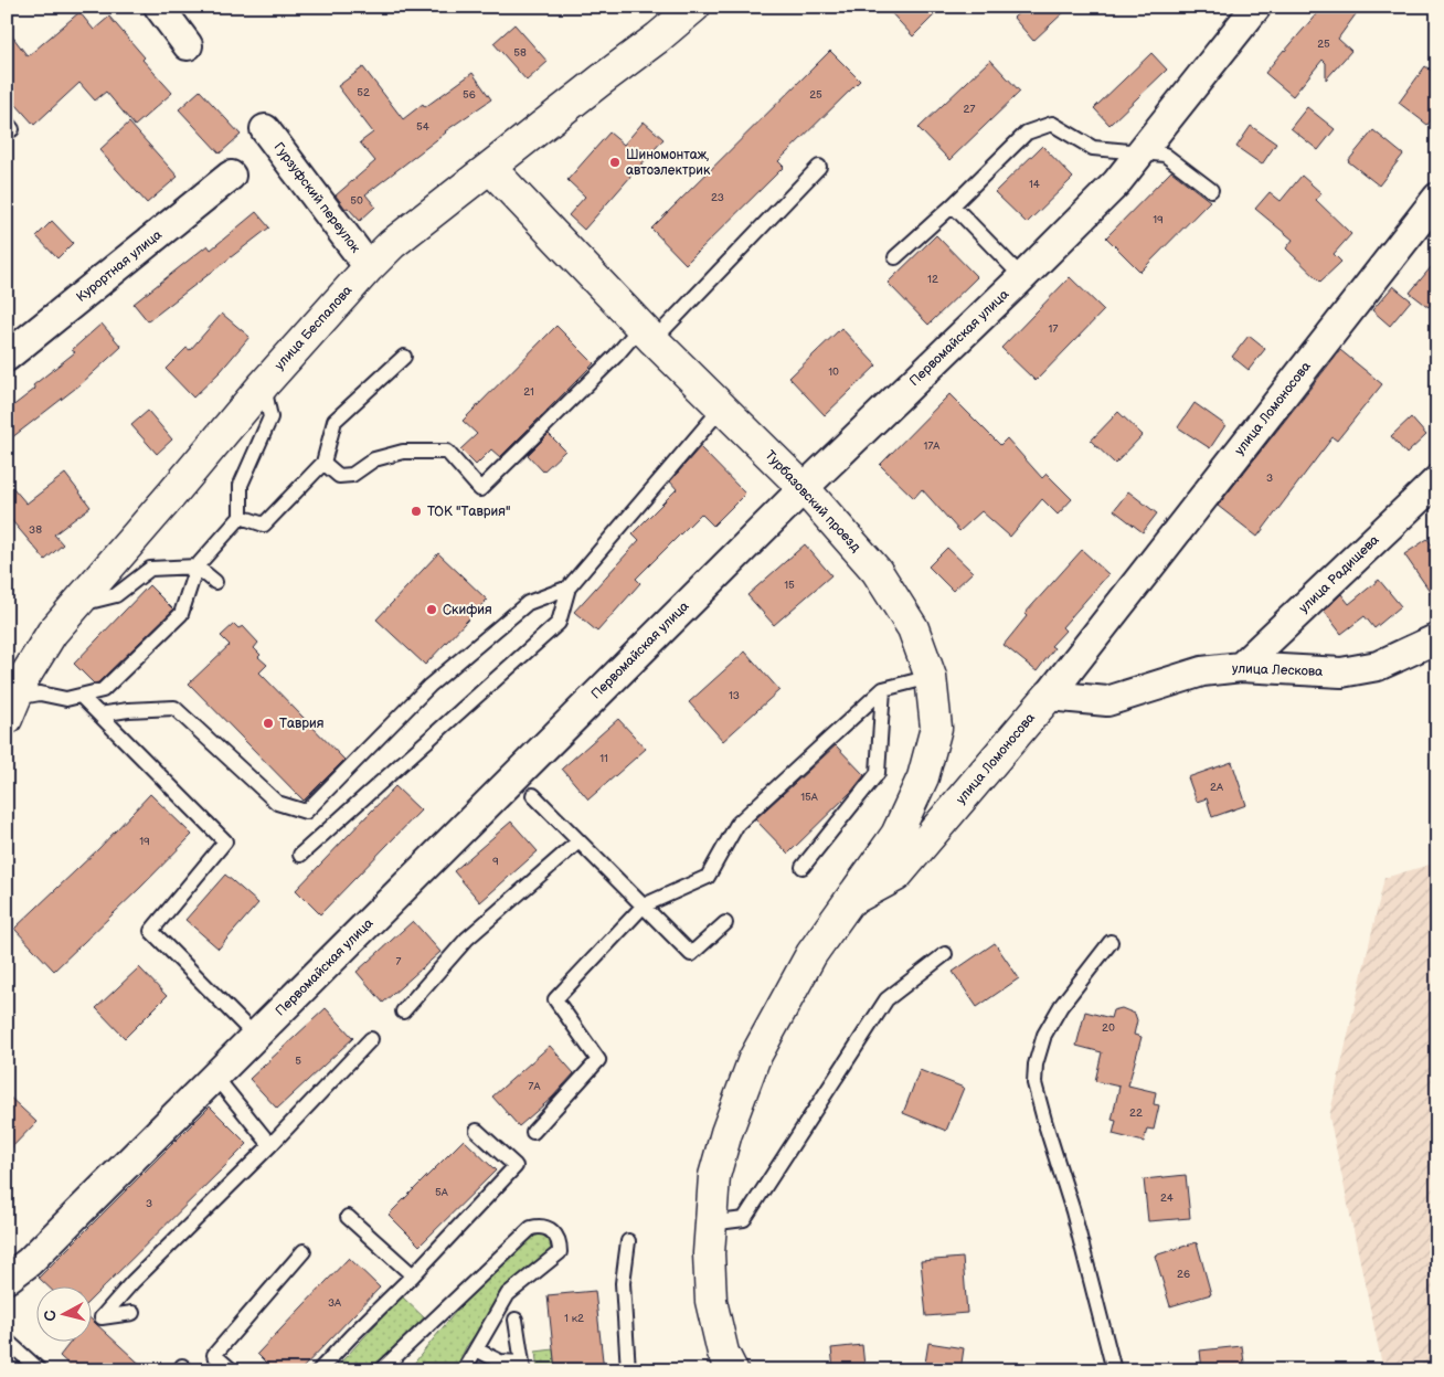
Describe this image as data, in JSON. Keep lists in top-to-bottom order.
{
  "streets": {
    "main road": ["улица Беспалова", "улица Ломоносова", "Турбазовский проезд"],
    "street": [
      "Гурзуфский переулок",
      "Курортная улица",
      "Первомайская улица",
      "улица Радищева",
      "улица Лескова"
    ]
  },
  "crossings": [
    ["Гурзуфский переулок", "улица Беспалова"],
    ["улица Беспалова", "Турбазовский проезд"],
    ["Первомайская улица", "Турбазовский проезд"],
    ["улица Ломоносова", "Турбазовский проезд"],
    ["улица Ломоносова", "улица Лескова"],
    ["улица Радищева", "улица Лескова"]
  ],
  "places": [
    "Шиномонтаж, автоэлектрик",
    "ТОК \"Таврия\"",
    "Скифия",
    "Таврия"
  ],
  "house_numbers": [
    "25",
    "58",
    "52",
    "56",
    "25",
    "27",
    "54",
    "14",
    "23",
    "50",
    "19",
    "12",
    "17",
    "10",
    "21",
    "17А",
    "3",
    "38",
    "15",
    "13",
    "11",
    "2А",
    "15А",
    "19",
    "9",
    "7",
    "20",
    "5",
    "7А",
    "22",
    "5А",
    "24",
    "3",
    "26",
    "3А",
    "1 к2"
  ],
  "north": "left"
}
